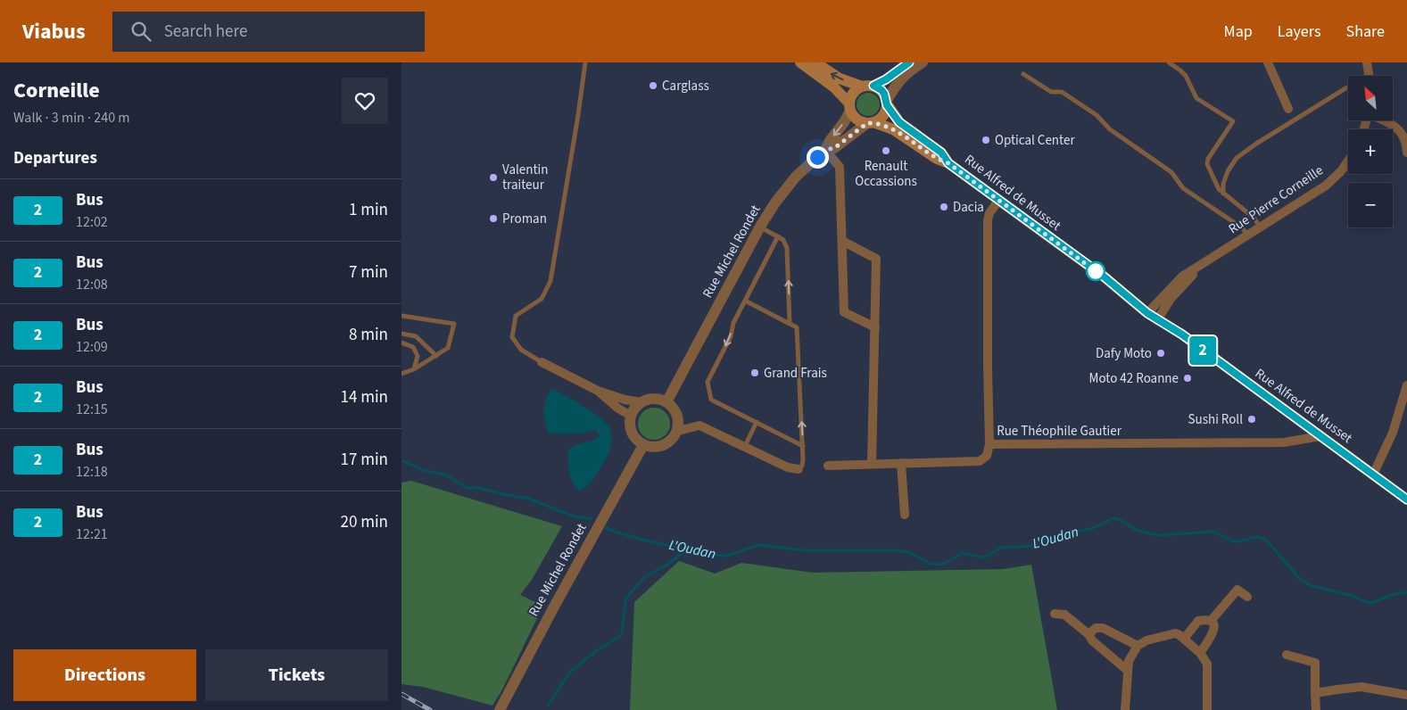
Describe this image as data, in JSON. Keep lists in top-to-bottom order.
{
  "streets": {
    "main road": ["Rue Alfred de Musset"],
    "street": ["Rue Pierre Corneille", "Rue Michel Rondet", "Rue Théophile Gautier"]
  },
  "crossings": [
    ["Rue Alfred de Musset", "Rue Pierre Corneille"],
    ["Rue Alfred de Musset", "Rue Michel Rondet"],
    ["Rue Alfred de Musset", "Rue Théophile Gautier"]
  ],
  "water": ["L'Oudan"],
  "places": [
    "Carglass",
    "Optical Center",
    "Renault Occassions",
    "Valentin traiteur",
    "Dacia",
    "Proman",
    "Dafy Moto",
    "Grand Frais",
    "Moto 42 Roanne",
    "Sushi Roll"
  ],
  "lines": ["bus line 2"],
  "north": "top left",
  "page": {
    "header": "Viabus",
    "search": "Search here",
    "nav": ["Map", "Layers", "Share"],
    "heading": [
      ["Corneille", "Walk · 3 min · 240 m"],
      "Departures"
    ],
    "on_map": "2",
    "map_buttons": ["+", "−"],
    "list": [
      {
        "mark": "2",
        "name": "Bus",
        "note": "12:02",
        "value": "1 min"
      },
      {
        "mark": "2",
        "name": "Bus",
        "note": "12:08",
        "value": "7 min"
      },
      {
        "mark": "2",
        "name": "Bus",
        "note": "12:09",
        "value": "8 min"
      },
      {
        "mark": "2",
        "name": "Bus",
        "note": "12:15",
        "value": "14 min"
      },
      {
        "mark": "2",
        "name": "Bus",
        "note": "12:18",
        "value": "17 min"
      },
      {
        "mark": "2",
        "name": "Bus",
        "note": "12:21",
        "value": "20 min"
      }
    ],
    "buttons": ["Directions", "Tickets"]
  }
}
